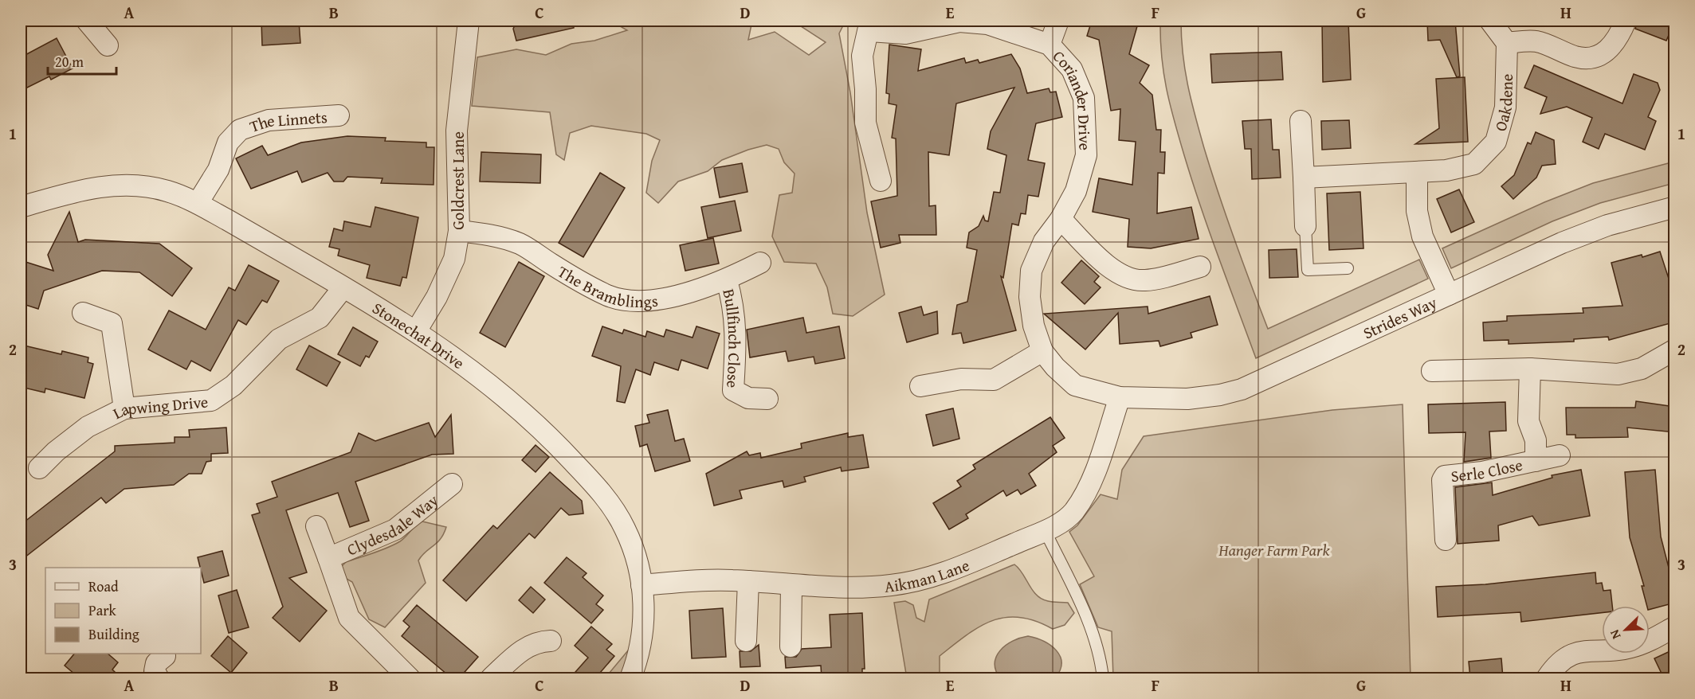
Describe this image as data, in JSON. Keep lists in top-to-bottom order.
{
  "streets": {
    "street": [
      "Coriander Drive",
      "Oakdene",
      "The Linnets",
      "Goldcrest Lane",
      "The Bramblings",
      "Strides Way",
      "Stonechat Drive",
      "Bullfinch Close",
      "Lapwing Drive",
      "Serle Close",
      "Clydesdale Way",
      "Aikman Lane"
    ]
  },
  "crossings": [
    ["Coriander Drive", "Strides Way"],
    ["Coriander Drive", "Aikman Lane"],
    ["The Linnets", "Stonechat Drive"],
    ["Goldcrest Lane", "The Bramblings"],
    ["Goldcrest Lane", "Stonechat Drive"],
    ["The Bramblings", "Bullfinch Close"],
    ["Strides Way", "Aikman Lane"],
    ["Stonechat Drive", "Lapwing Drive"],
    ["Stonechat Drive", "Aikman Lane"]
  ],
  "parks": ["Hanger Farm Park"],
  "legend": ["Road", "Park", "Building"],
  "scale_bar": "20 m",
  "north": "bottom left",
  "grid": {
    "columns": [
      "A",
      "B",
      "C",
      "D",
      "E",
      "F",
      "G",
      "H"
    ],
    "rows": ["1", "2", "3"]
  }
}
